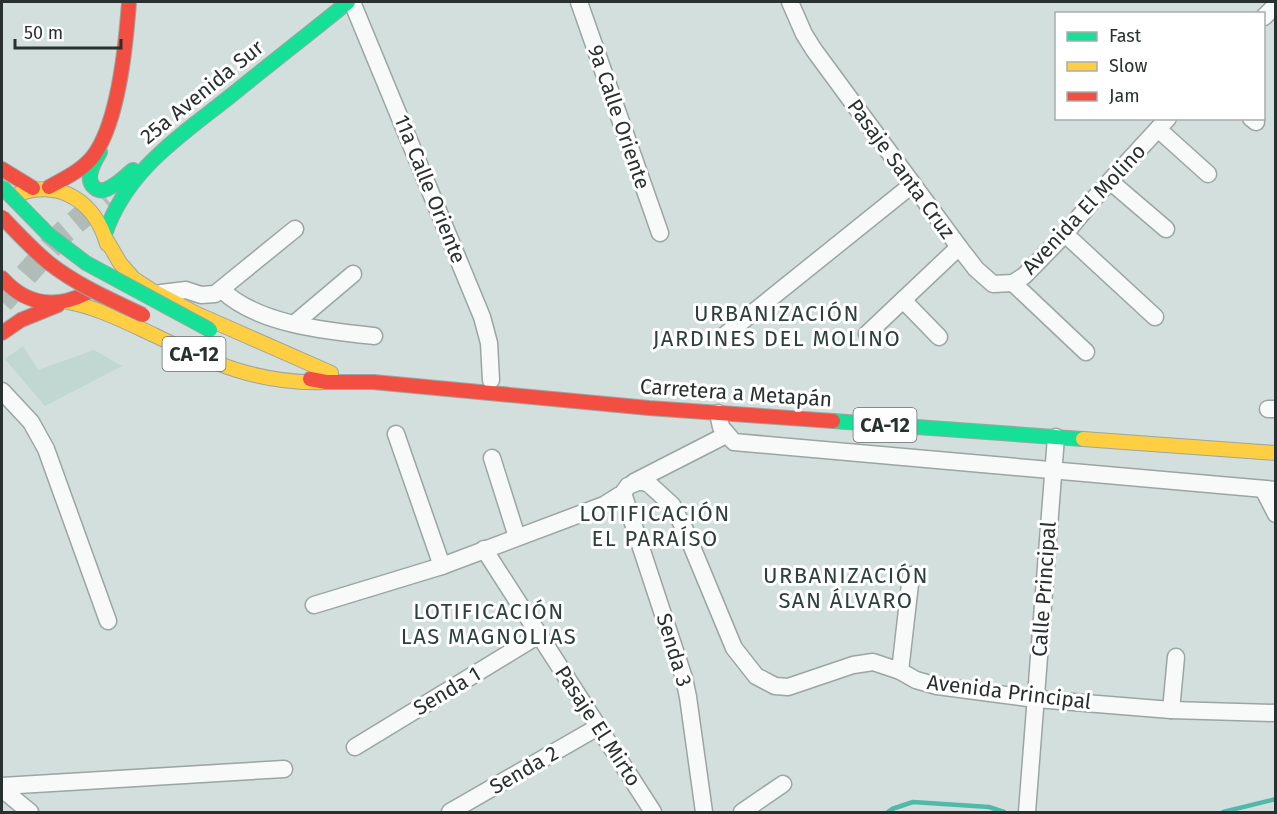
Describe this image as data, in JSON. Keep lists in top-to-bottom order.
{
  "streets": {
    "main road": ["25a Avenida Sur", "CA-12", "Carretera a Metapán"],
    "street": [
      "9a Calle Oriente",
      "Pasaje Santa Cruz",
      "11a Calle Oriente",
      "Avenida El Molino",
      "Calle Principal",
      "Senda 3",
      "Senda 1",
      "Avenida Principal",
      "Pasaje El Mirto",
      "Senda 2"
    ]
  },
  "crossings": [
    ["25a Avenida Sur", "11a Calle Oriente"],
    ["25a Avenida Sur", "CA-12"],
    ["Pasaje Santa Cruz", "Avenida El Molino"],
    ["11a Calle Oriente", "Carretera a Metapán"],
    ["CA-12", "Carretera a Metapán"],
    ["Carretera a Metapán", "Calle Principal"],
    ["Calle Principal", "Avenida Principal"],
    ["Senda 3", "Avenida Principal"],
    ["Senda 1", "Pasaje El Mirto"],
    ["Pasaje El Mirto", "Senda 2"]
  ],
  "districts": [
    "URBANIZACIÓN JARDINES DEL MOLINO",
    "LOTIFICACIÓN EL PARAÍSO",
    "URBANIZACIÓN SAN ÁLVARO",
    "LOTIFICACIÓN LAS MAGNOLIAS"
  ],
  "legend": ["Fast", "Slow", "Jam"],
  "scale_bar": "50 m"
}
